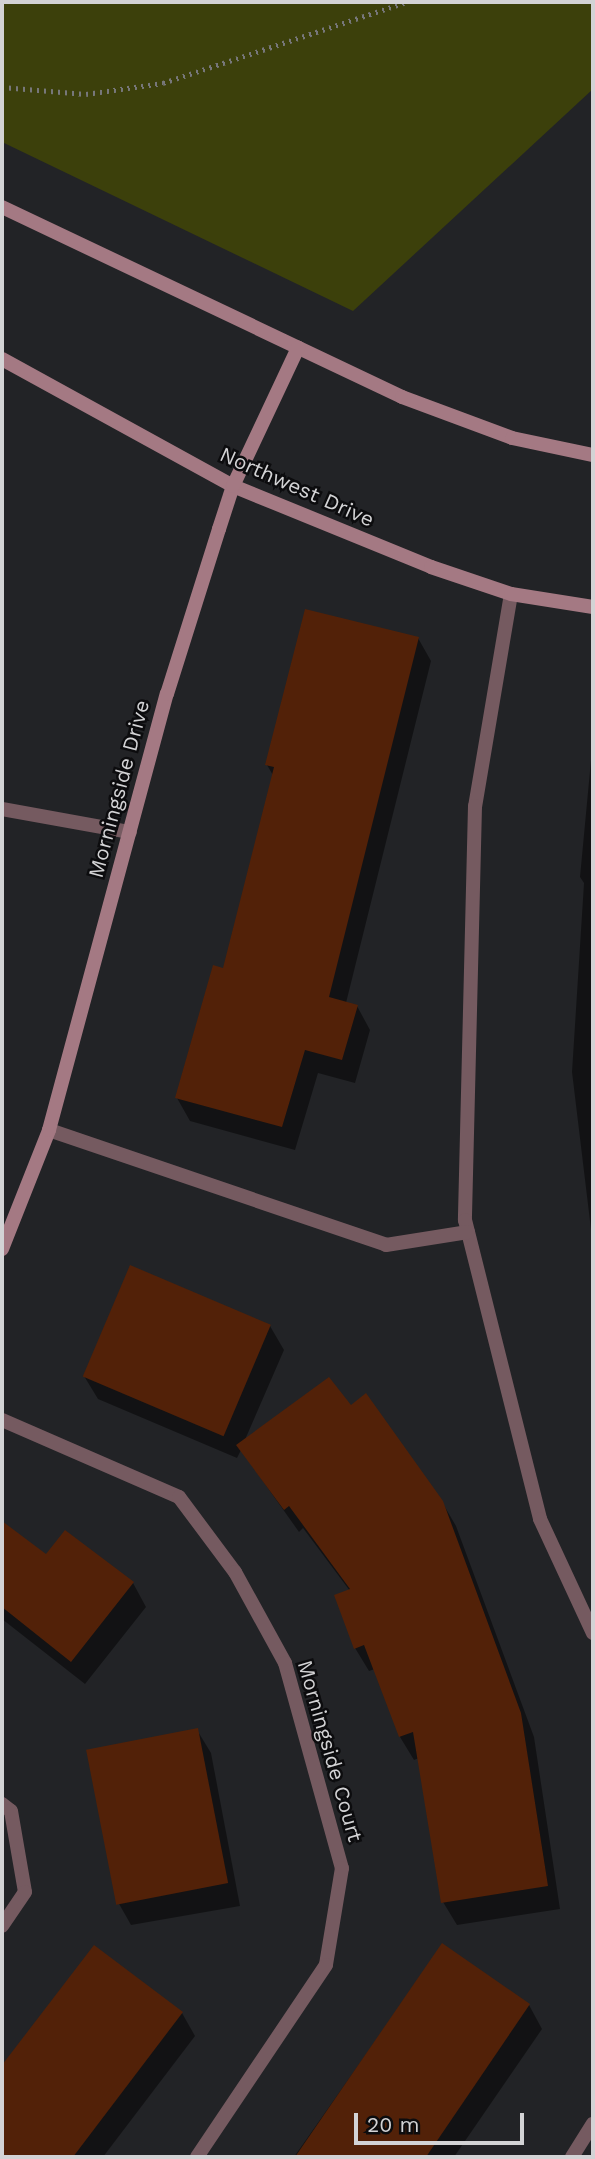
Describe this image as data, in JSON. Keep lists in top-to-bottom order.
{
  "streets": {
    "main road": ["Northwest Drive", "Morningside Drive"],
    "street": ["Morningside Court"]
  },
  "crossings": [
    ["Northwest Drive", "Morningside Drive"]
  ],
  "scale_bar": "20 m"
}
